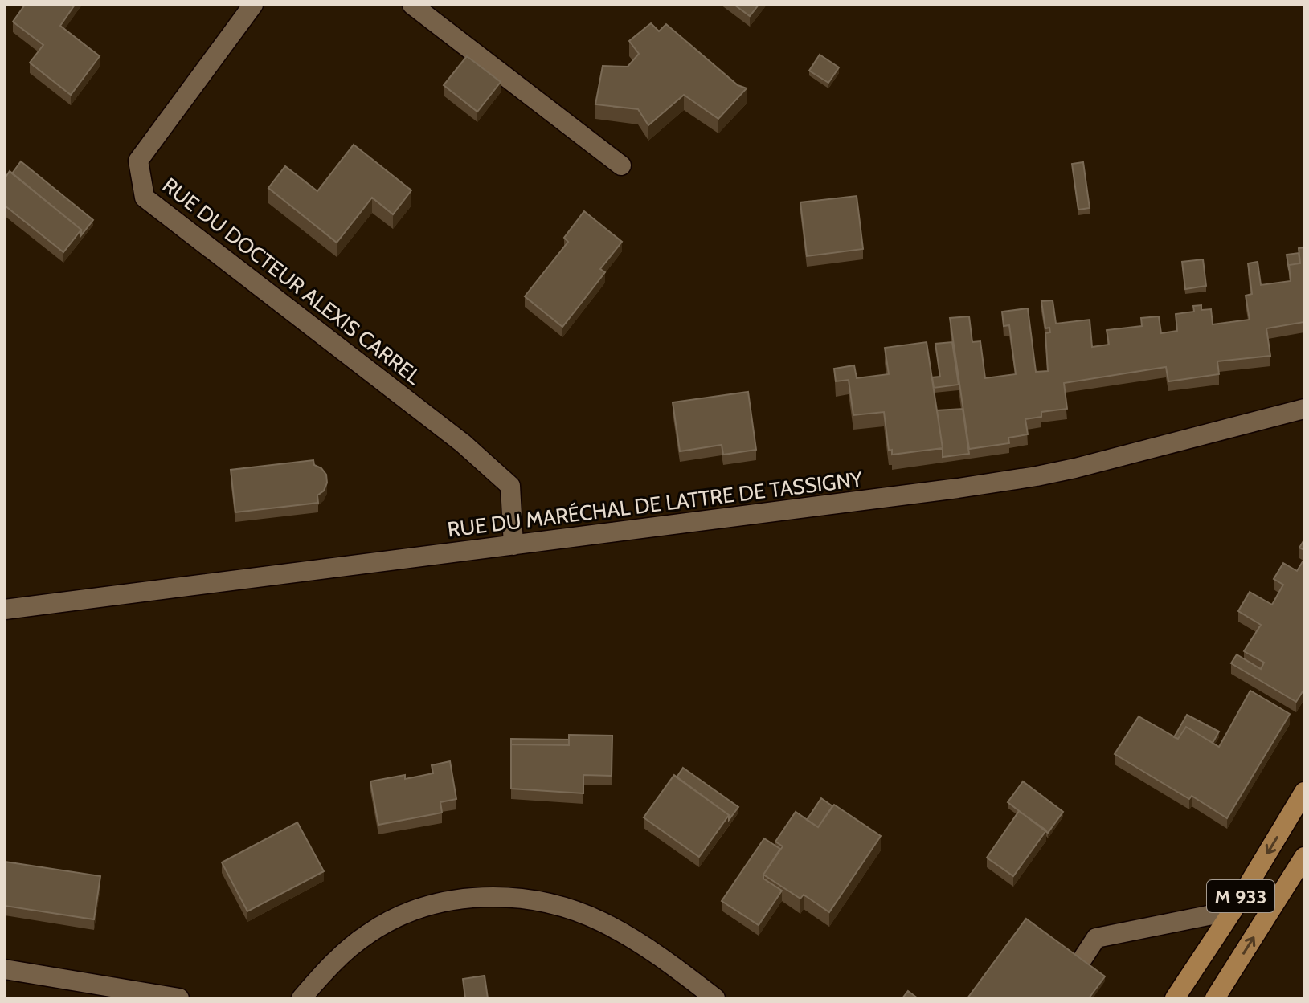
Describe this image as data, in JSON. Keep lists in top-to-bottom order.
{
  "streets": {
    "main road": ["M 933"],
    "street": ["RUE DU DOCTEUR ALEXIS CARREL", "RUE DU MARÉCHAL DE LATTRE DE TASSIGNY"]
  },
  "crossings": [
    ["RUE DU DOCTEUR ALEXIS CARREL", "RUE DU MARÉCHAL DE LATTRE DE TASSIGNY"]
  ]
}
